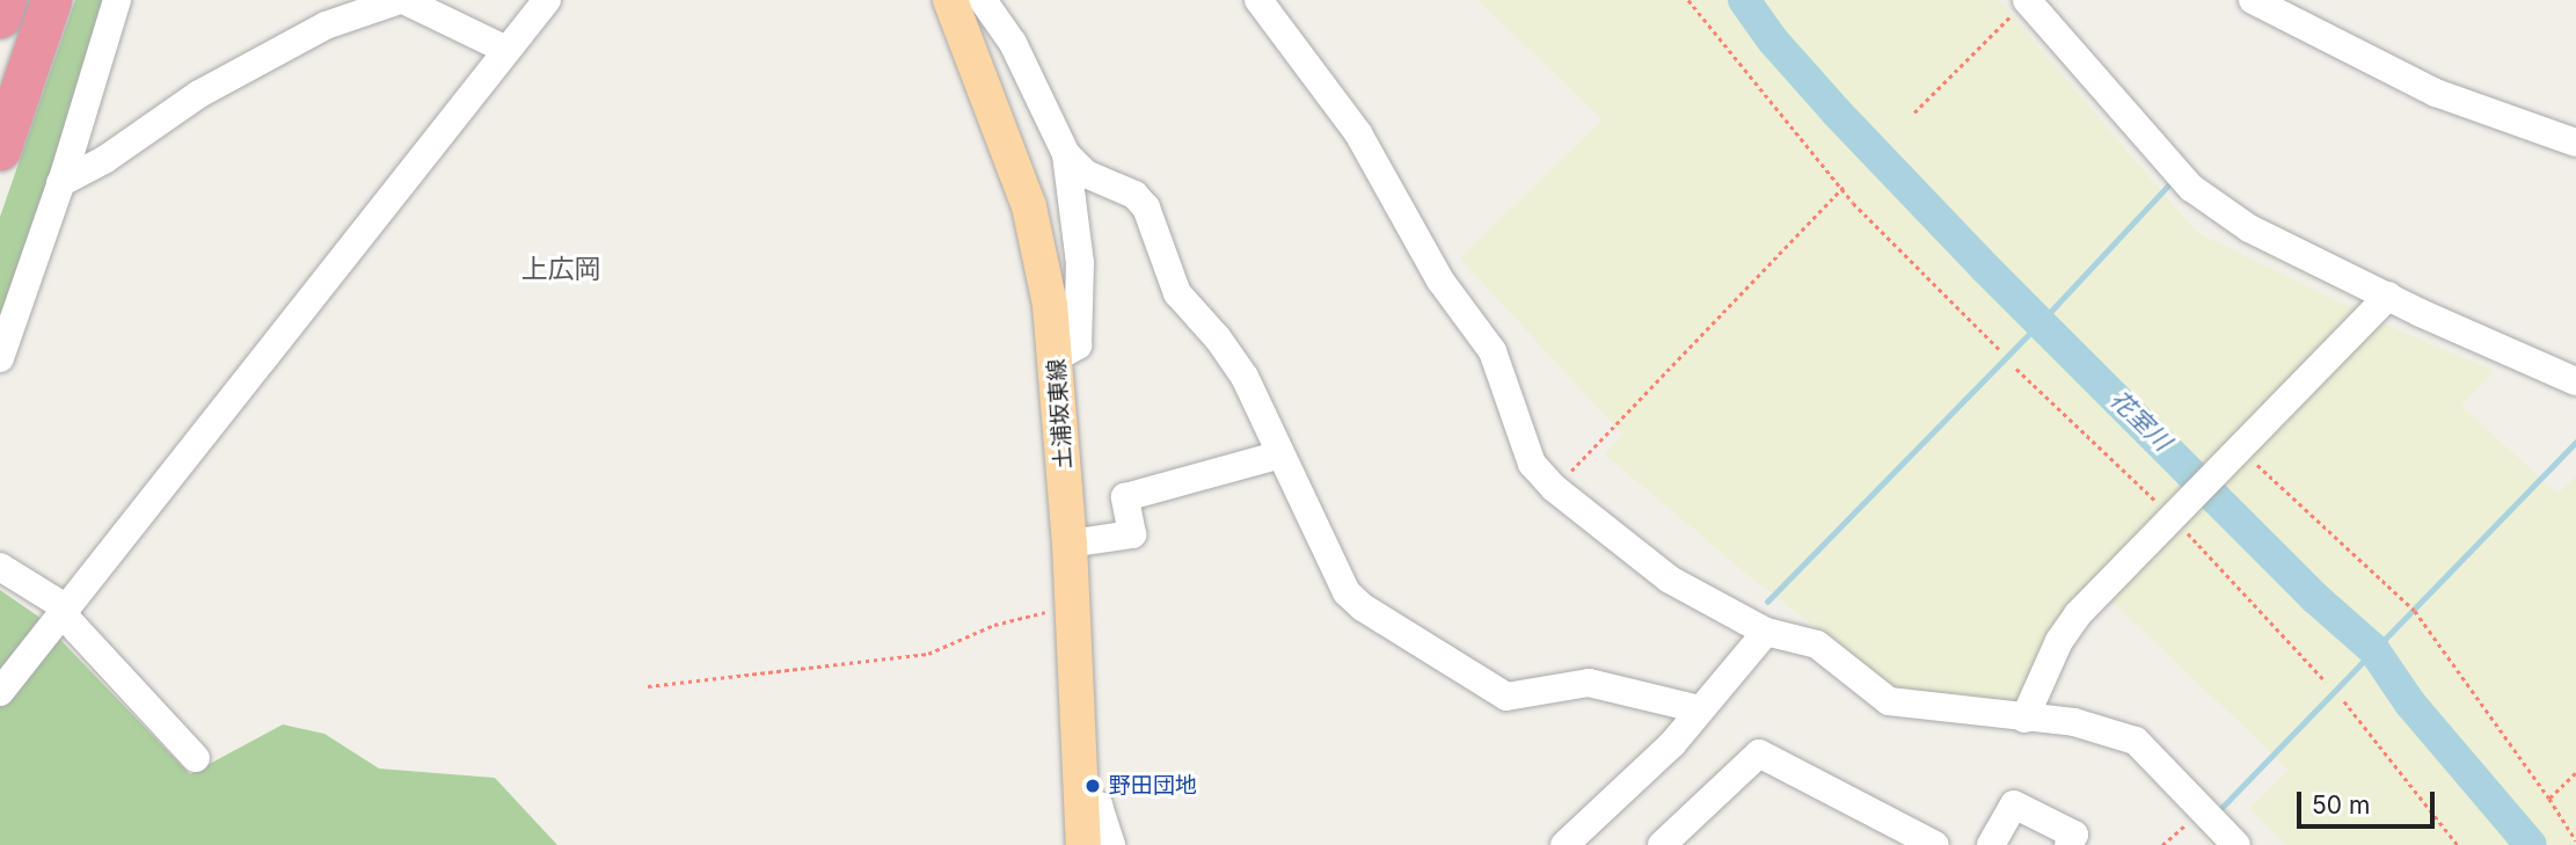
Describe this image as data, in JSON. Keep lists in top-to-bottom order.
{
  "streets": {
    "main road": ["土浦坂東線"]
  },
  "districts": ["上広岡"],
  "water": ["花室川"],
  "places": ["野田団地"],
  "scale_bar": "50 m"
}
